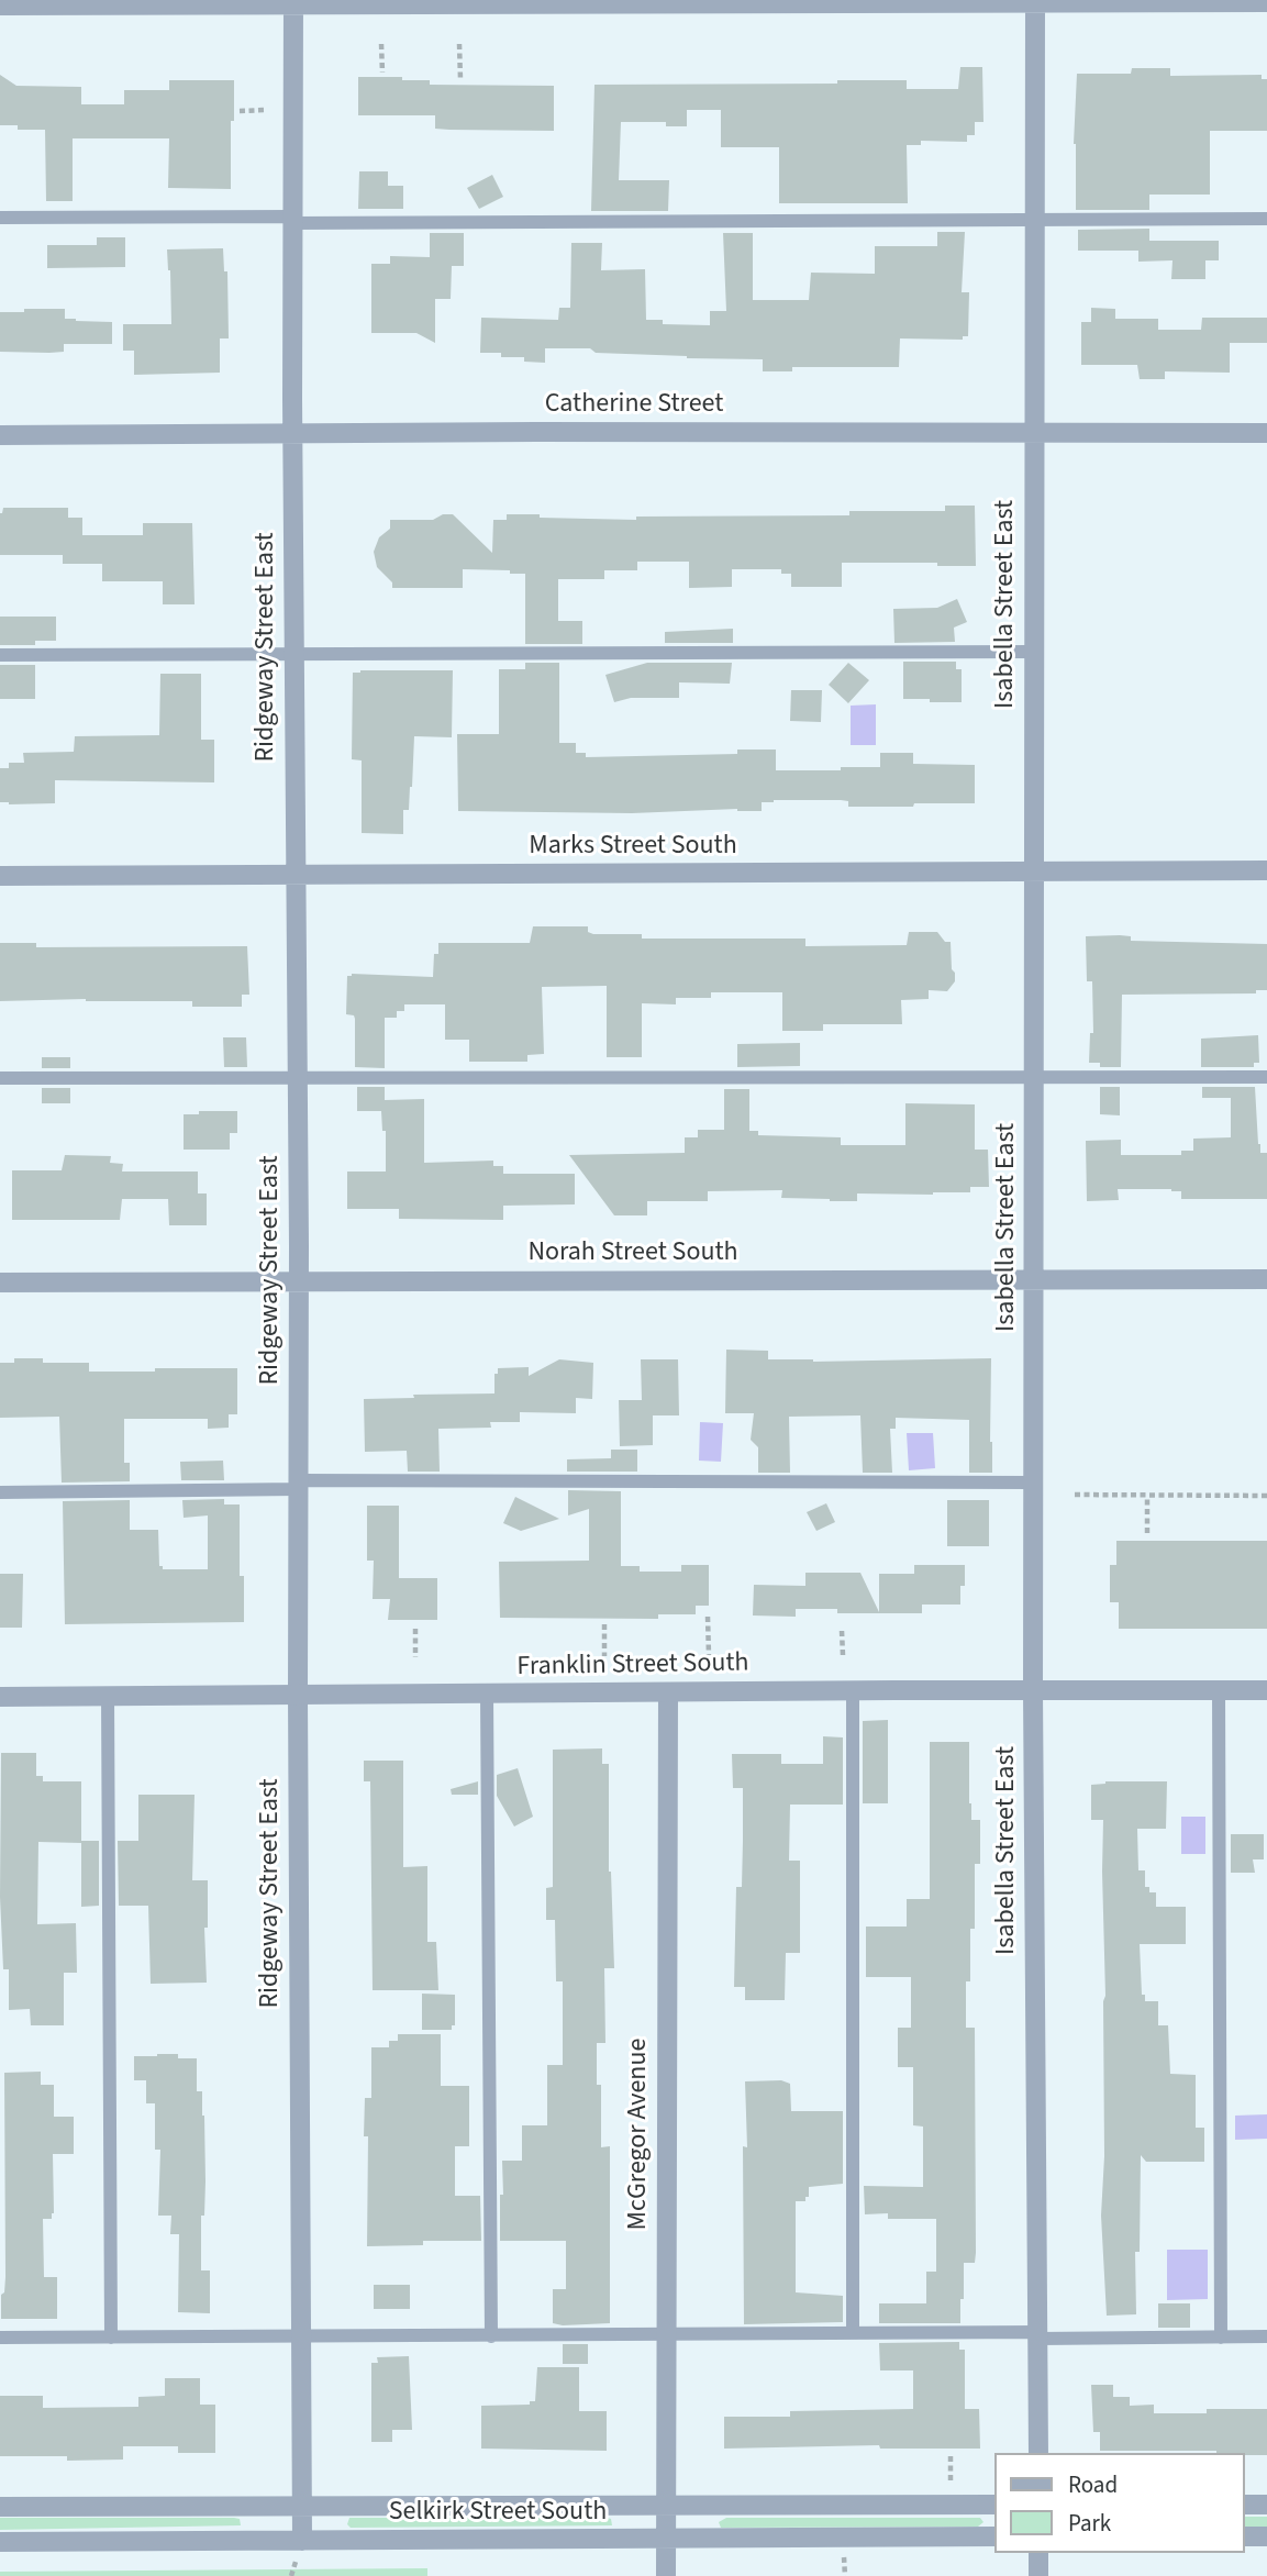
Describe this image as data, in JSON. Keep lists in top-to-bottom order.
{
  "streets": {
    "street": [
      "Catherine Street",
      "Isabella Street East",
      "Ridgeway Street East",
      "Marks Street South",
      "Norah Street South",
      "Franklin Street South",
      "McGregor Avenue",
      "Selkirk Street South"
    ]
  },
  "crossings": [
    ["Catherine Street", "Isabella Street East"],
    ["Catherine Street", "Ridgeway Street East"],
    ["Isabella Street East", "Marks Street South"],
    ["Isabella Street East", "Norah Street South"],
    ["Isabella Street East", "Franklin Street South"],
    ["Ridgeway Street East", "Marks Street South"],
    ["Ridgeway Street East", "Norah Street South"],
    ["Ridgeway Street East", "Franklin Street South"],
    ["Ridgeway Street East", "Selkirk Street South"],
    ["Franklin Street South", "McGregor Avenue"],
    ["McGregor Avenue", "Selkirk Street South"]
  ],
  "legend": ["Road", "Park"]
}
